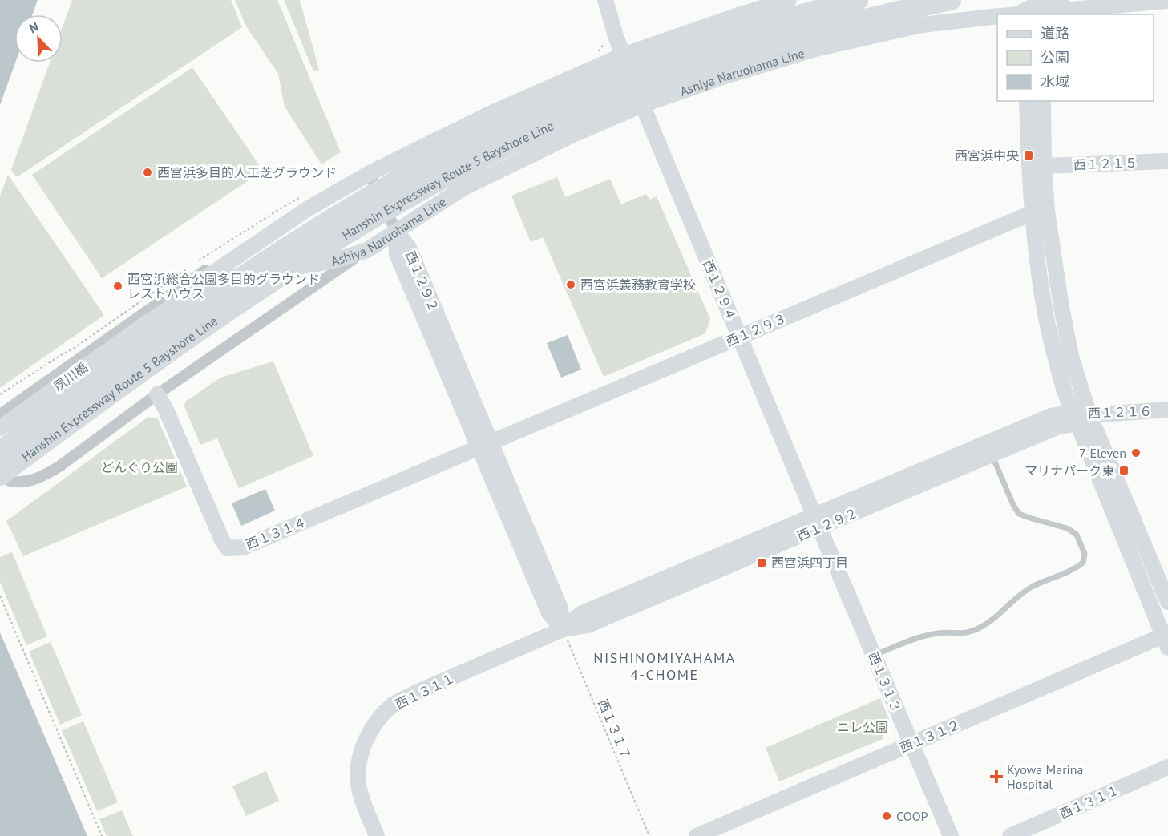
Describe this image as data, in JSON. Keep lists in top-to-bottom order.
{
  "streets": {
    "highway": ["Hanshin Expressway Route 5 Bayshore Line"],
    "street": [
      "Ashiya Naruohama Line",
      "西１２１５",
      "西１２９２",
      "西１２９４",
      "西１２９３",
      "夙川橋",
      "西１２１６",
      "西１３１４",
      "西１３１３",
      "西１３１１",
      "西１３１２"
    ],
    "path": ["西１３１７"]
  },
  "crossings": [
    ["Ashiya Naruohama Line", "西１２９２"],
    ["Ashiya Naruohama Line", "西１２９４"],
    ["Ashiya Naruohama Line", "夙川橋"],
    ["西１２９２", "西１２９４"],
    ["西１２９２", "西１２９３"],
    ["西１２９２", "西１２１６"],
    ["西１２９２", "西１３１４"],
    ["西１２９２", "西１３１３"],
    ["西１２９２", "西１３１１"],
    ["西１２９２", "西１３１７"],
    ["西１２９４", "西１２９３"],
    ["西１２９４", "西１３１３"],
    ["西１２９３", "西１３１４"],
    ["西１３１３", "西１３１２"],
    ["西１３１１", "西１３１７"]
  ],
  "districts": ["NISHINOMIYAHAMA 4-CHOME"],
  "parks": ["どんぐり公園", "ニレ公園"],
  "places": {
    "transit": ["西宮浜中央", "マリナパーク東", "西宮浜四丁目"],
    "other": [
      "西宮浜多目的人工芝グラウンド",
      "西宮浜義務教育学校",
      "西宮浜総合公園多目的グラウンド レストハウス",
      "7-Eleven",
      "COOP"
    ],
    "health": ["Kyowa Marina Hospital"]
  },
  "legend": ["道路", "公園", "水域"],
  "north": "top left"
}
